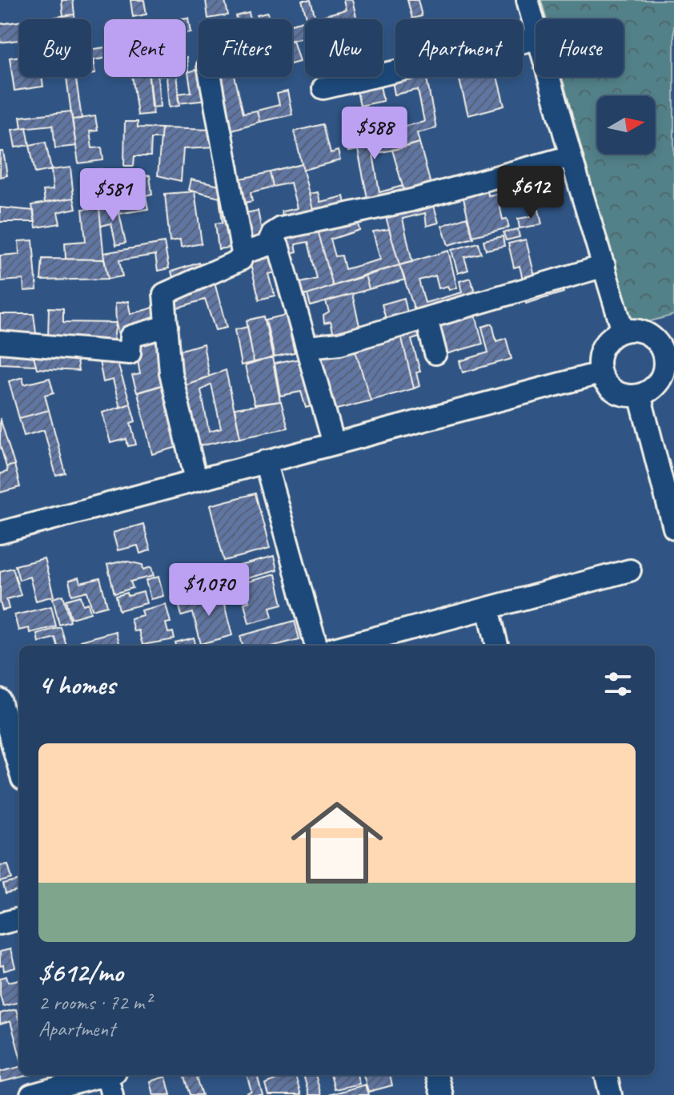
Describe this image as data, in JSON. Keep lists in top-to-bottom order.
{
  "north": "right",
  "page": {
    "chip": [
      "Buy",
      "Rent",
      "Filters",
      "New",
      "Apartment",
      "House"
    ],
    "price": [
      "$588",
      "$612",
      "$581",
      "$1,070"
    ],
    "heading": "4 homes",
    "list": [
      {
        "name": "$612/mo",
        "note": "2 rooms · 72 m² · Apartment"
      }
    ]
  }
}
